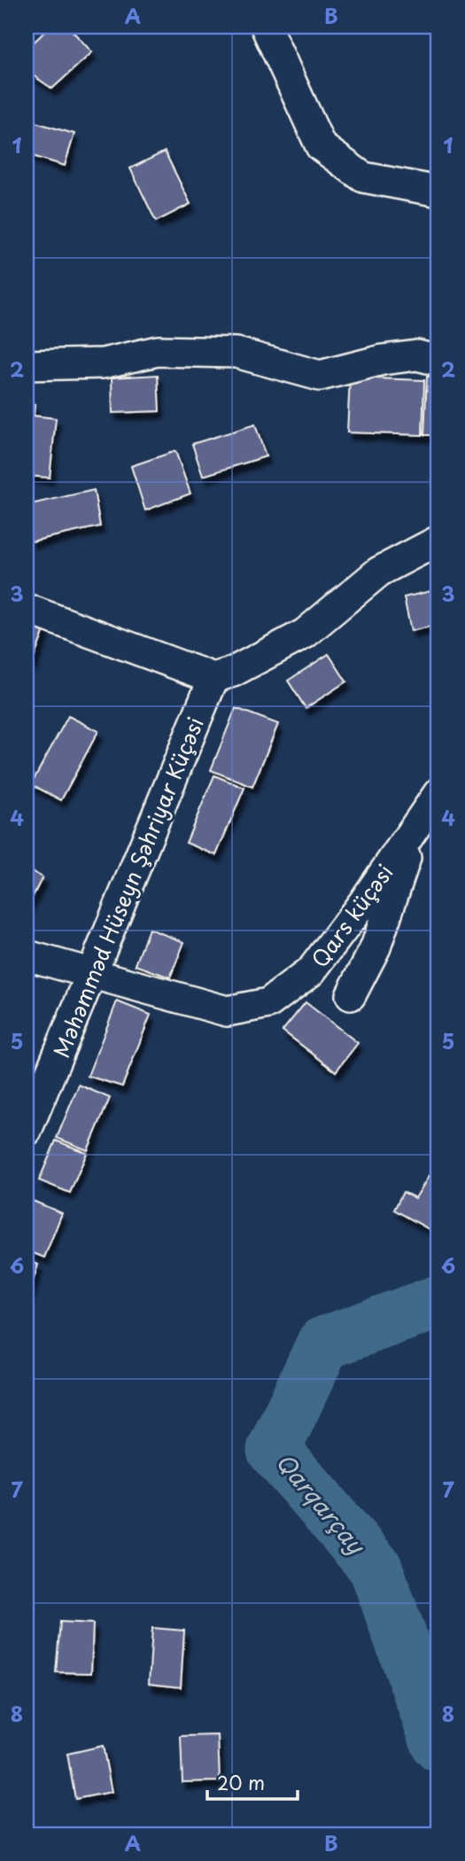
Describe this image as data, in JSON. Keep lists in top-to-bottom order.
{
  "streets": {
    "street": ["Məhəmməd Hüseyn Şəhriyar Küçəsi", "Qars küçəsi"]
  },
  "crossings": [
    ["Məhəmməd Hüseyn Şəhriyar Küçəsi", "Qars küçəsi"]
  ],
  "water": ["Qarqarçay"],
  "scale_bar": "20 m",
  "grid": {
    "columns": ["A", "B"],
    "rows": [
      "1",
      "2",
      "3",
      "4",
      "5",
      "6",
      "7",
      "8"
    ]
  }
}
